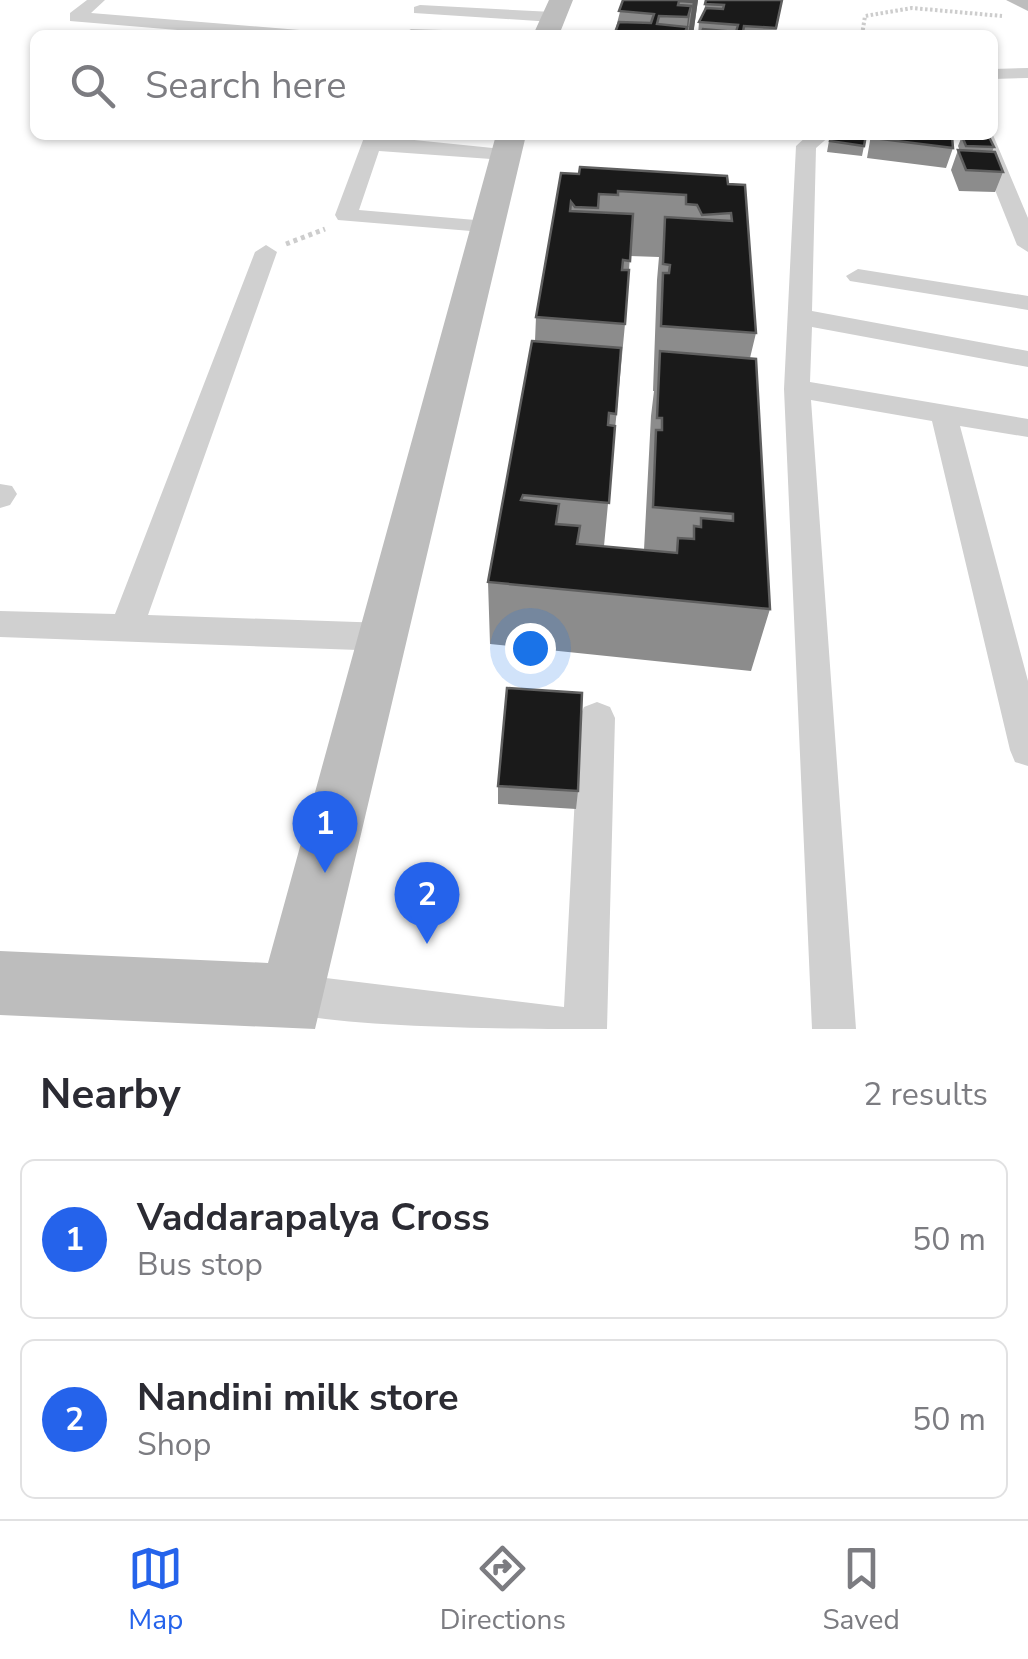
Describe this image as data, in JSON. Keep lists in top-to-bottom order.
{
  "page": {
    "search": "Search here",
    "pins": ["1", "2"],
    "heading": ["Nearby", "2 results"],
    "list": [
      {
        "mark": "1",
        "name": "Vaddarapalya Cross",
        "note": "Bus stop",
        "value": "50 m"
      },
      {
        "mark": "2",
        "name": "Nandini milk store",
        "note": "Shop",
        "value": "50 m"
      }
    ],
    "nav": ["Map", "Directions", "Saved"]
  }
}
